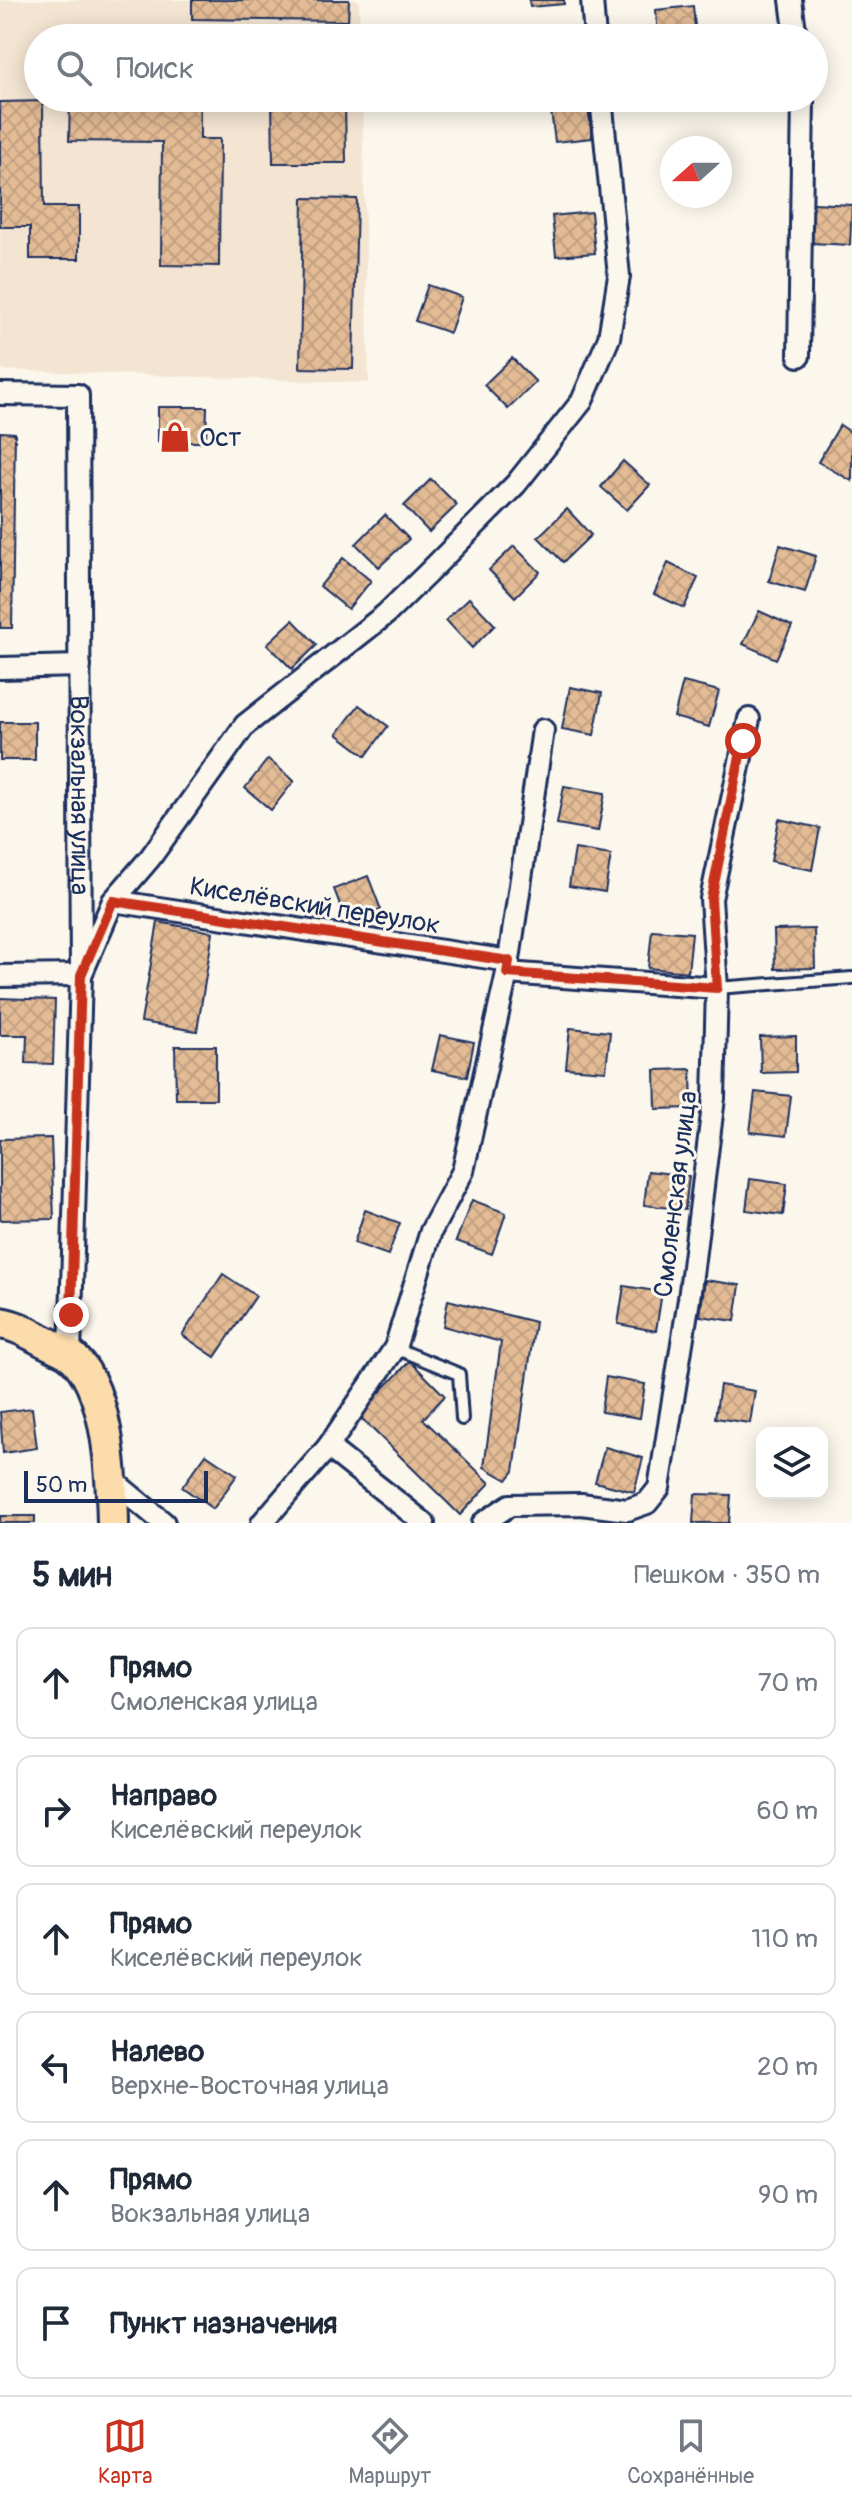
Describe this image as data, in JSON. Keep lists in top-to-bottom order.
{
  "streets": {
    "street": ["Вокзальная улица", "Киселёвский переулок", "Смоленская улица"]
  },
  "crossings": [
    ["Киселёвский переулок", "Смоленская улица"]
  ],
  "places": {
    "shop": ["Ост"]
  },
  "scale_bar": "50 m",
  "north": "left",
  "page": {
    "search": "Поиск",
    "scale": "50 m",
    "heading": ["5 мин", "Пешком · 350 m"],
    "list": [
      ["Прямо", "Смоленская улица", "70 m"],
      ["Направо", "Киселёвский переулок", "60 m"],
      ["Прямо", "Киселёвский переулок", "110 m"],
      ["Налево", "Верхне-Восточная улица", "20 m"],
      ["Прямо", "Вокзальная улица", "90 m"],
      "Пункт назначения"
    ],
    "nav": ["Карта", "Маршрут", "Сохранённые"]
  }
}
